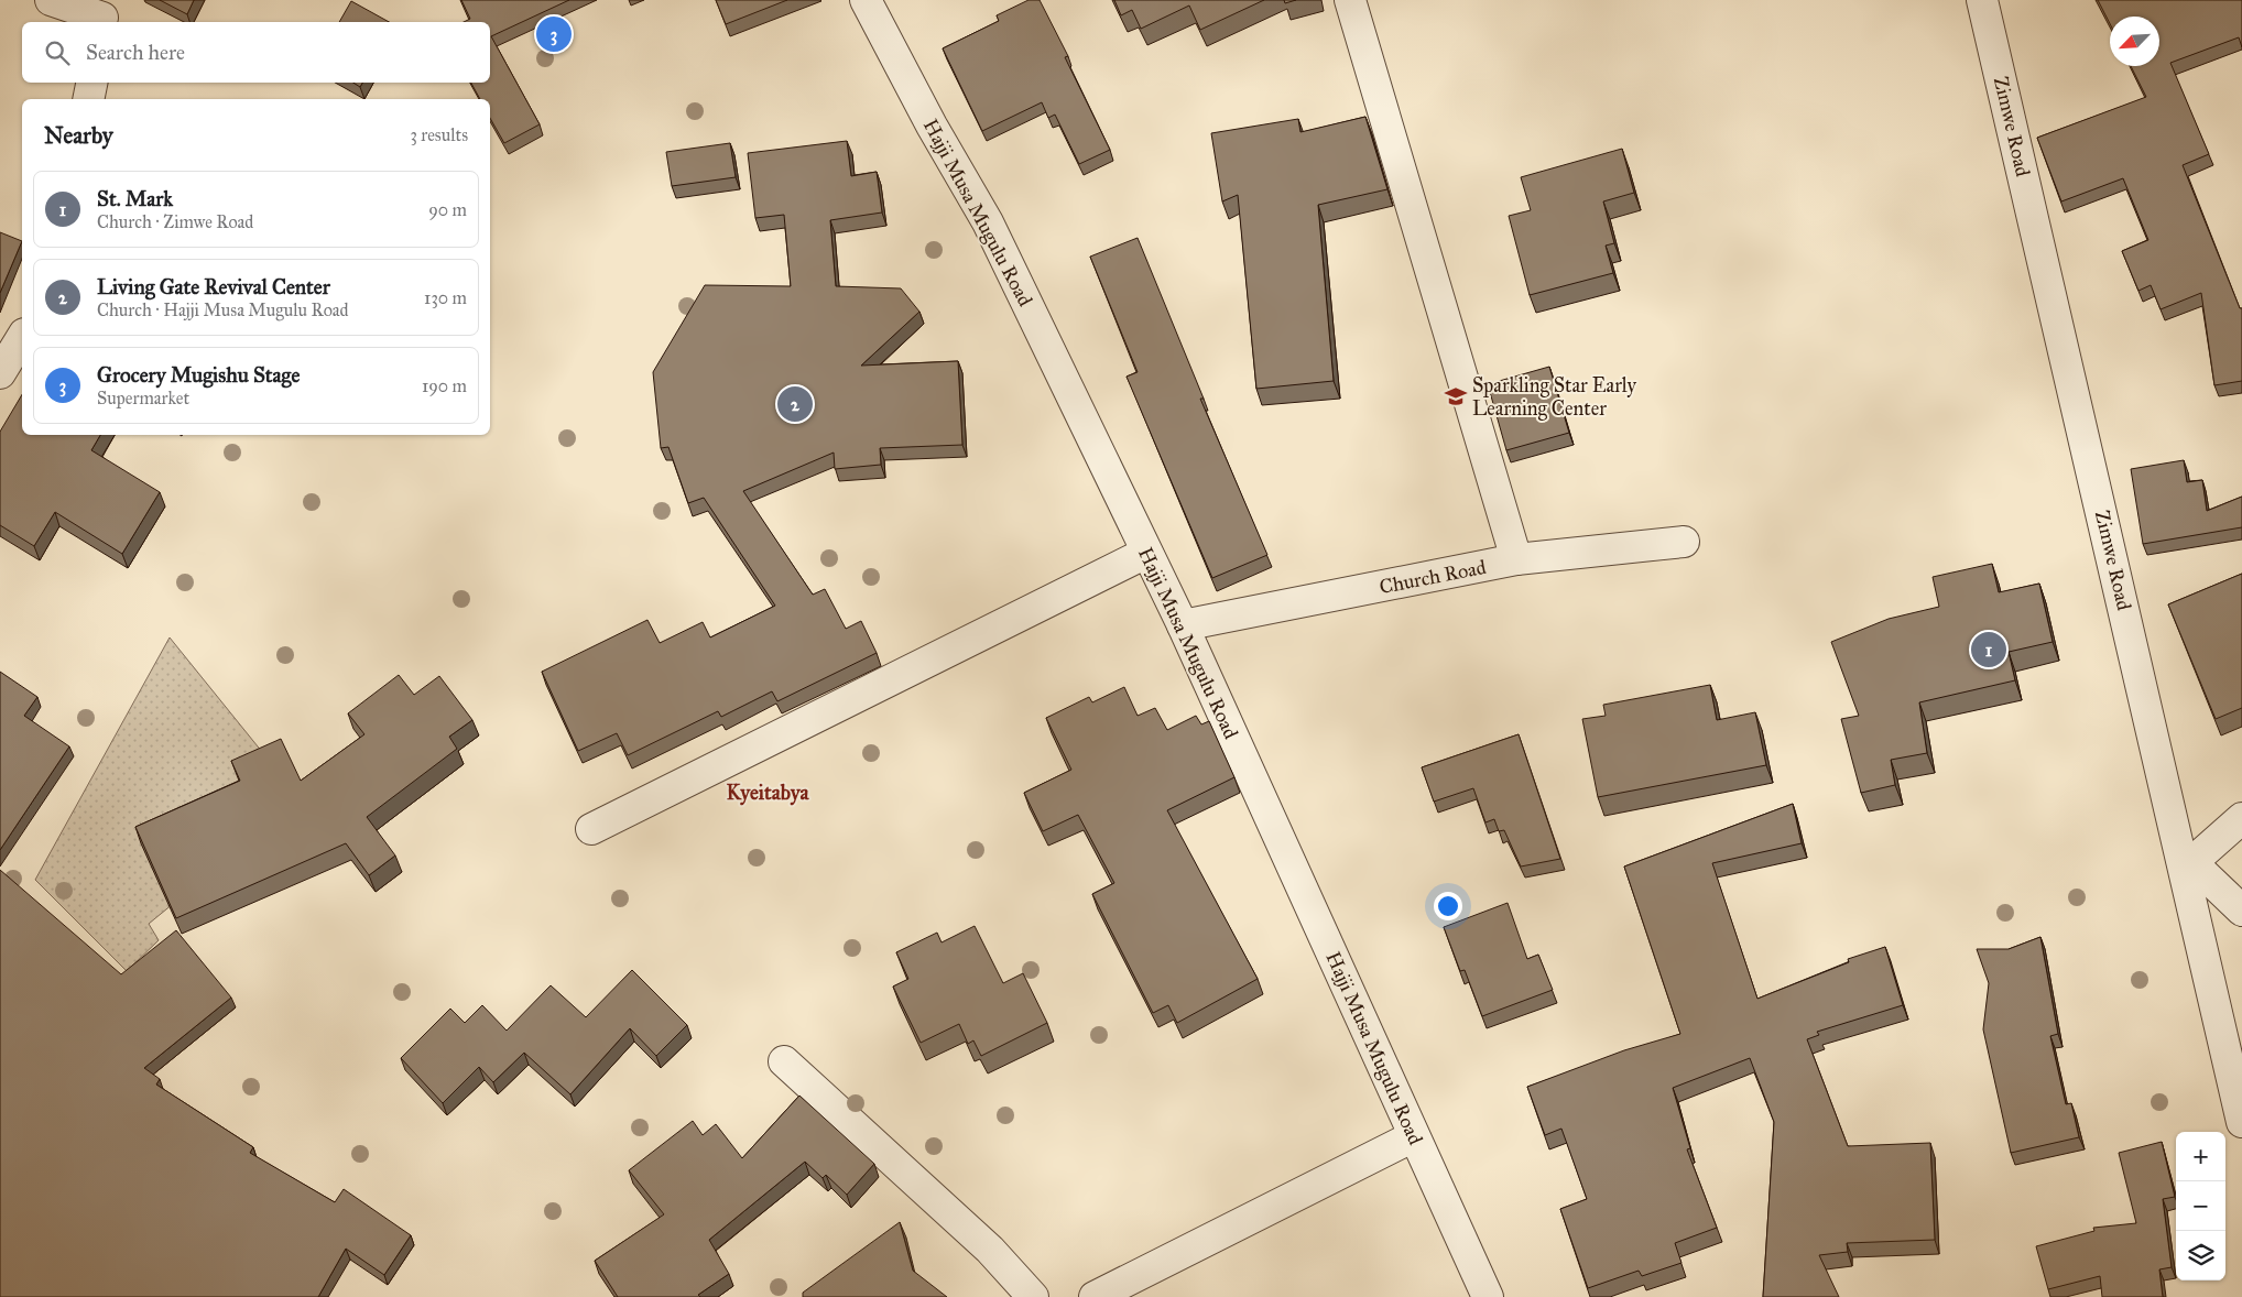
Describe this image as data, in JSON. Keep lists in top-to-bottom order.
{
  "streets": {
    "street": ["Zimwe Road", "Hajji Musa Mugulu Road", "Church Road"]
  },
  "crossings": [
    ["Hajji Musa Mugulu Road", "Church Road"]
  ],
  "districts": ["Kyeitabya"],
  "places": {
    "school or university": ["Sparkling Star Early Learning Center"]
  },
  "north": "bottom left",
  "page": {
    "pins": ["3", "2", "1"],
    "search": "Search here",
    "heading": ["Nearby", "3 results"],
    "list": [
      {
        "mark": "1",
        "name": "St. Mark",
        "note": "Church · Zimwe Road",
        "value": "90 m"
      },
      {
        "mark": "2",
        "name": "Living Gate Revival Center",
        "note": "Church · Hajji Musa Mugulu Road",
        "value": "130 m"
      },
      {
        "mark": "3",
        "name": "Grocery Mugishu Stage",
        "note": "Supermarket",
        "value": "190 m"
      }
    ],
    "map_buttons": ["+", "−"]
  }
}
